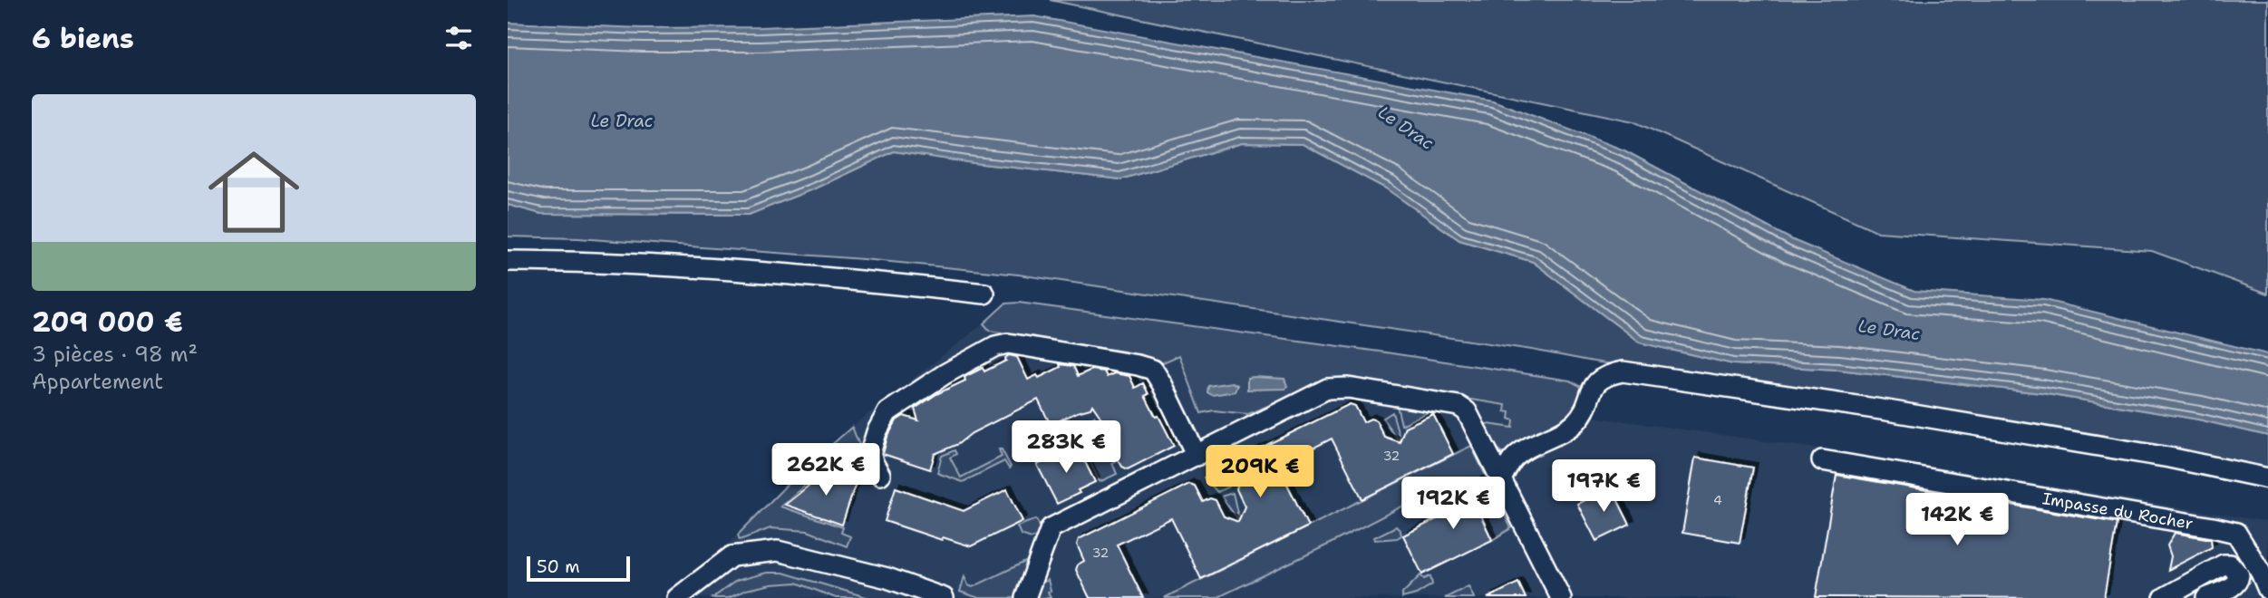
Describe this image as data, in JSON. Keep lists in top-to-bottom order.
{
  "streets": {
    "street": ["Impasse du Rocher"]
  },
  "water": ["Le Drac"],
  "house_numbers": ["32", "4", "32"],
  "scale_bar": "50 m",
  "page": {
    "heading": "6 biens",
    "list": [
      {
        "name": "209 000 €",
        "note": "3 pièces · 98 m² · Appartement"
      }
    ],
    "price": [
      "283K €",
      "262K €",
      "209K €",
      "197K €",
      "192K €",
      "142K €"
    ],
    "scale": "50 m"
  }
}
